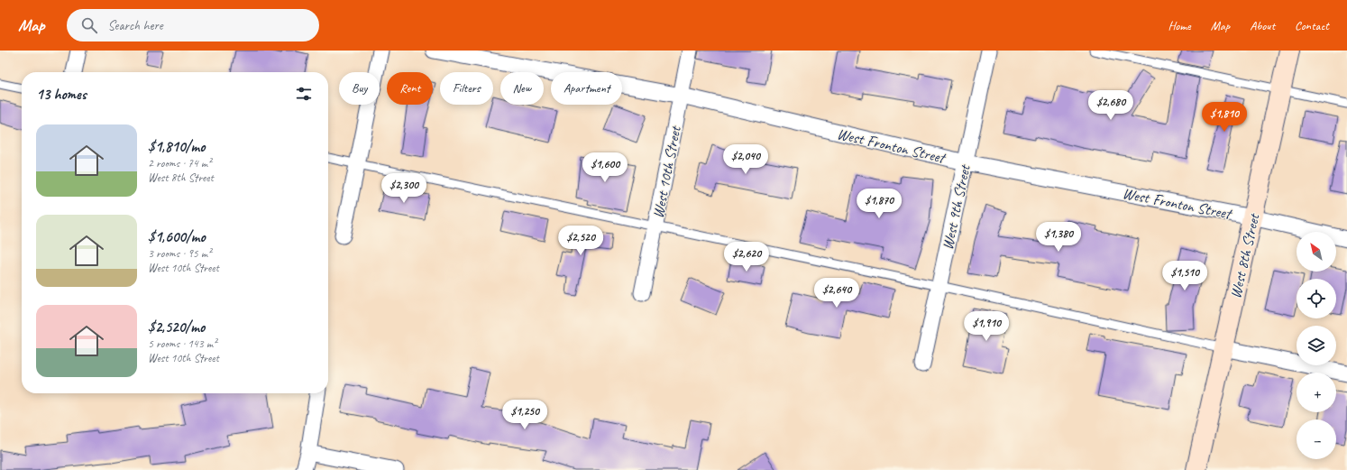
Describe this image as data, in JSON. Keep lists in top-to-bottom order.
{
  "streets": {
    "street": [
      "West Fronton Street",
      "West 10th Street",
      "West 9th Street",
      "West 8th Street"
    ]
  },
  "crossings": [
    ["West Fronton Street", "West 10th Street"],
    ["West Fronton Street", "West 9th Street"],
    ["West Fronton Street", "West 8th Street"]
  ],
  "north": "top left",
  "page": {
    "header": "Map",
    "search": "Search here",
    "nav": [
      "Home",
      "Map",
      "About",
      "Contact"
    ],
    "chip": [
      "Buy",
      "Rent",
      "Filters",
      "New",
      "Apartment"
    ],
    "heading": "13 homes",
    "price": [
      "$2,680",
      "$1,810",
      "$2,040",
      "$1,600",
      "$2,300",
      "$1,870",
      "$1,380",
      "$2,520",
      "$2,620",
      "$1,510",
      "$2,640",
      "$1,910",
      "$1,250"
    ],
    "list": [
      {
        "name": "$1,810/mo",
        "note": "2 rooms · 74 m² · West 8th Street"
      },
      {
        "name": "$1,600/mo",
        "note": "3 rooms · 95 m² · West 10th Street"
      },
      {
        "name": "$2,520/mo",
        "note": "5 rooms · 143 m² · West 10th Street"
      }
    ],
    "map_buttons": ["+", "−"]
  }
}
